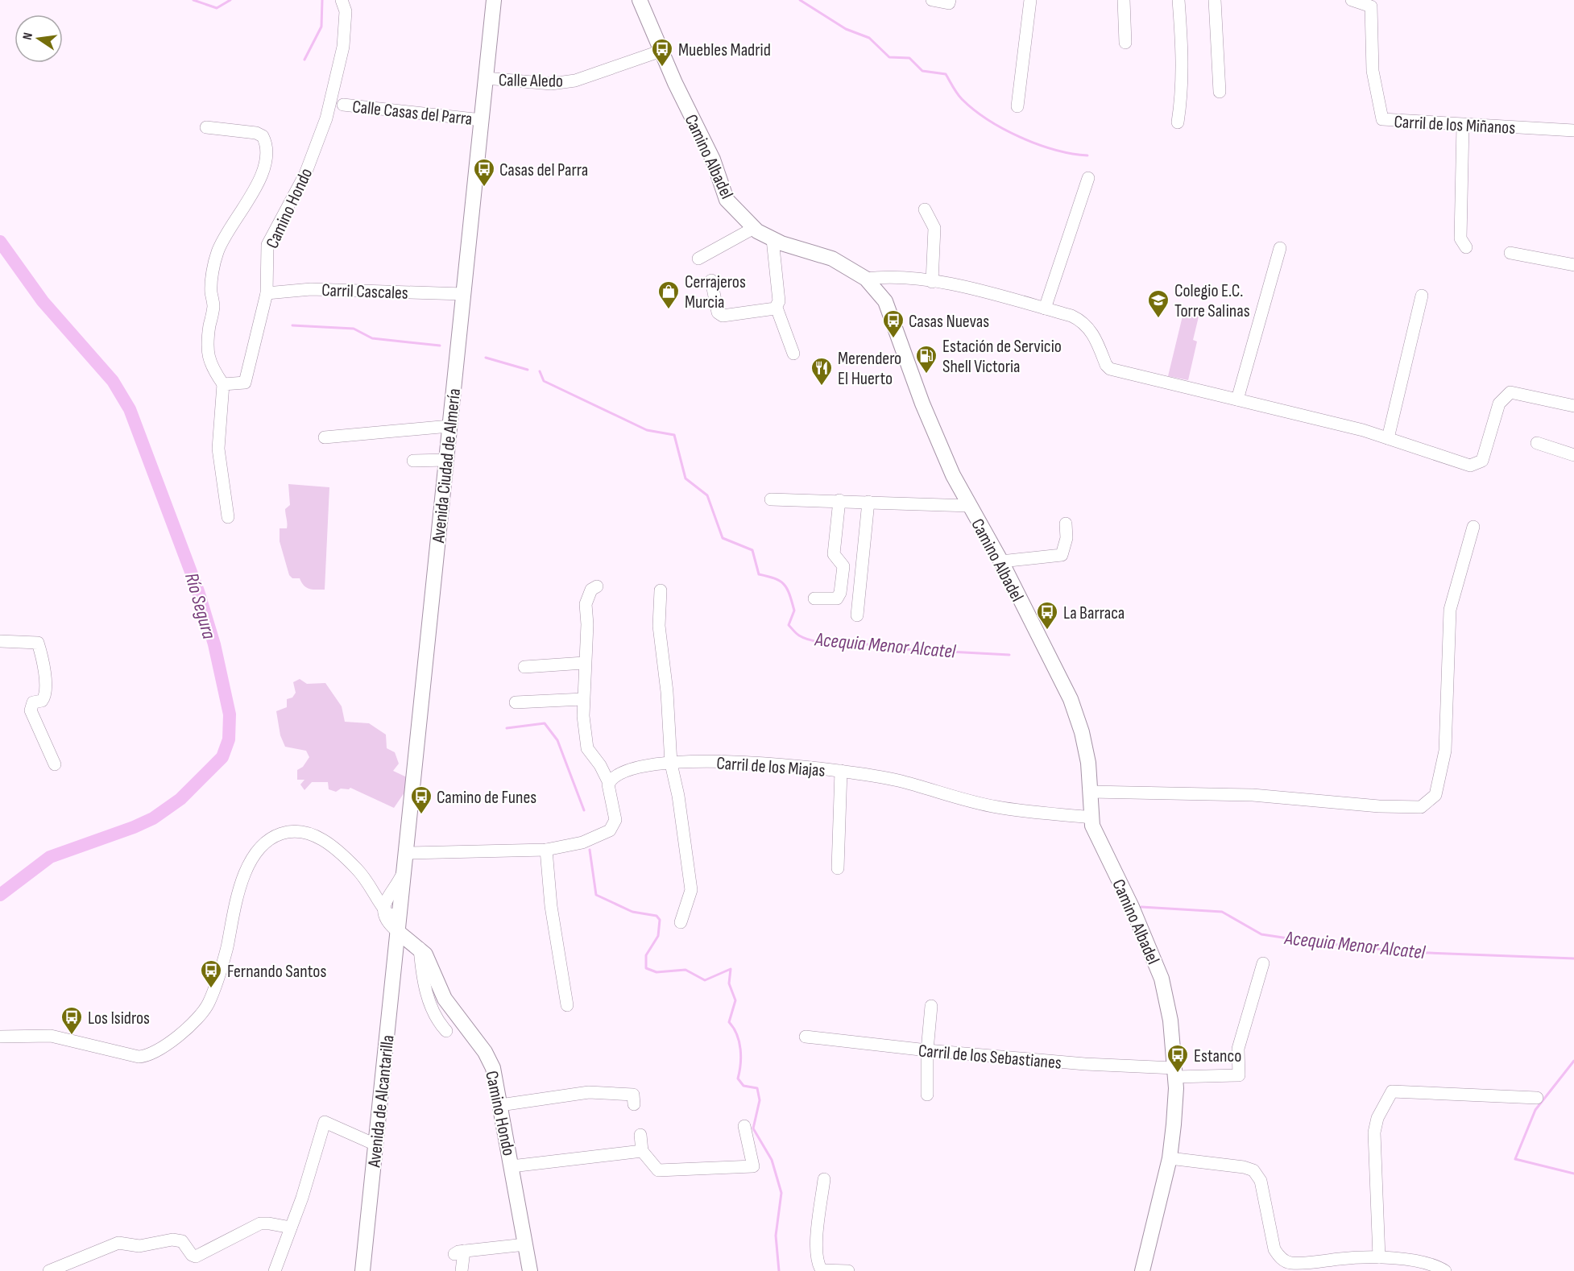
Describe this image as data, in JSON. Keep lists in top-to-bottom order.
{
  "streets": {
    "main road": [
      "Camino Albadel",
      "Camino Hondo",
      "Avenida Ciudad de Almería",
      "Avenida de Alcantarilla"
    ],
    "street": [
      "Calle Aledo",
      "Calle Casas del Parra",
      "Carril de los Miñanos",
      "Carril Cascales",
      "Carril de los Miajas",
      "Carril de los Sebastianes"
    ]
  },
  "crossings": [
    ["Calle Aledo", "Camino Albadel"],
    ["Calle Aledo", "Avenida Ciudad de Almería"],
    ["Calle Casas del Parra", "Avenida Ciudad de Almería"],
    ["Camino Albadel", "Carril de los Miajas"],
    ["Camino Albadel", "Carril de los Sebastianes"],
    ["Camino Hondo", "Carril Cascales"],
    ["Camino Hondo", "Avenida Ciudad de Almería"],
    ["Camino Hondo", "Avenida de Alcantarilla"],
    ["Carril Cascales", "Avenida Ciudad de Almería"],
    ["Avenida Ciudad de Almería", "Avenida de Alcantarilla"]
  ],
  "water": ["Río Segura", "Acequia Menor Alcatel"],
  "places": {
    "bus stop": [
      "Muebles Madrid",
      "Casas del Parra",
      "Casas Nuevas",
      "La Barraca",
      "Camino de Funes",
      "Fernando Santos",
      "Los Isidros",
      "Estanco"
    ],
    "shop": ["Cerrajeros Murcia"],
    "school or university": ["Colegio E.C. Torre Salinas"],
    "fuel station": ["Estación de Servicio Shell Victoria"],
    "restaurant": ["Merendero El Huerto"]
  },
  "north": "left"
}
